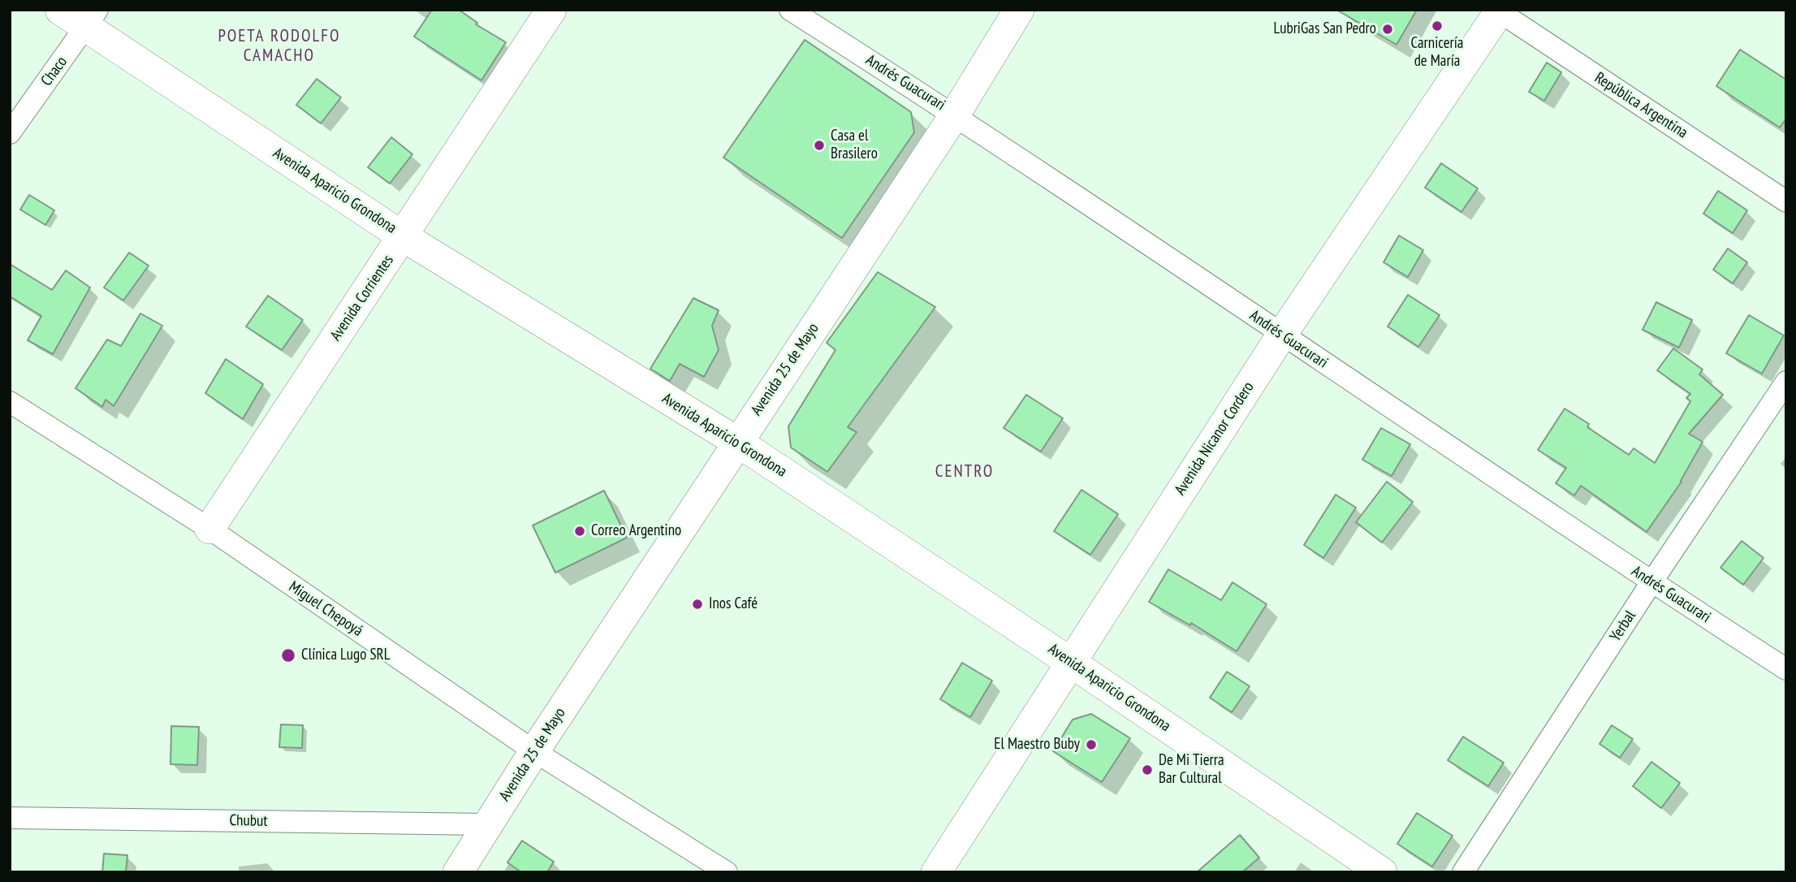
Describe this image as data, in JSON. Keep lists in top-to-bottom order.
{
  "streets": {
    "main road": [
      "Avenida Aparicio Grondona",
      "Avenida Corrientes",
      "Avenida 25 de Mayo",
      "Avenida Nicanor Cordero"
    ],
    "street": [
      "Chaco",
      "Andrés Guacurari",
      "República Argentina",
      "Miguel Chepoyá",
      "Yerbal",
      "Chubut"
    ]
  },
  "crossings": [
    ["Chaco", "Avenida Aparicio Grondona"],
    ["Andrés Guacurari", "Avenida 25 de Mayo"],
    ["Andrés Guacurari", "Avenida Nicanor Cordero"],
    ["Andrés Guacurari", "Yerbal"],
    ["República Argentina", "Avenida Nicanor Cordero"],
    ["Avenida Aparicio Grondona", "Avenida Corrientes"],
    ["Avenida Aparicio Grondona", "Avenida 25 de Mayo"],
    ["Avenida Aparicio Grondona", "Avenida Nicanor Cordero"],
    ["Avenida Corrientes", "Miguel Chepoyá"],
    ["Avenida 25 de Mayo", "Miguel Chepoyá"],
    ["Avenida 25 de Mayo", "Chubut"]
  ],
  "districts": ["POETA RODOLFO CAMACHO", "CENTRO"],
  "places": [
    "Carnicería de María",
    "LubriGas San Pedro",
    "Casa el Brasilero",
    "Correo Argentino",
    "Inos Café",
    "Clínica Lugo SRL",
    "El Maestro Buby",
    "De Mi Tierra Bar Cultural"
  ]
}
